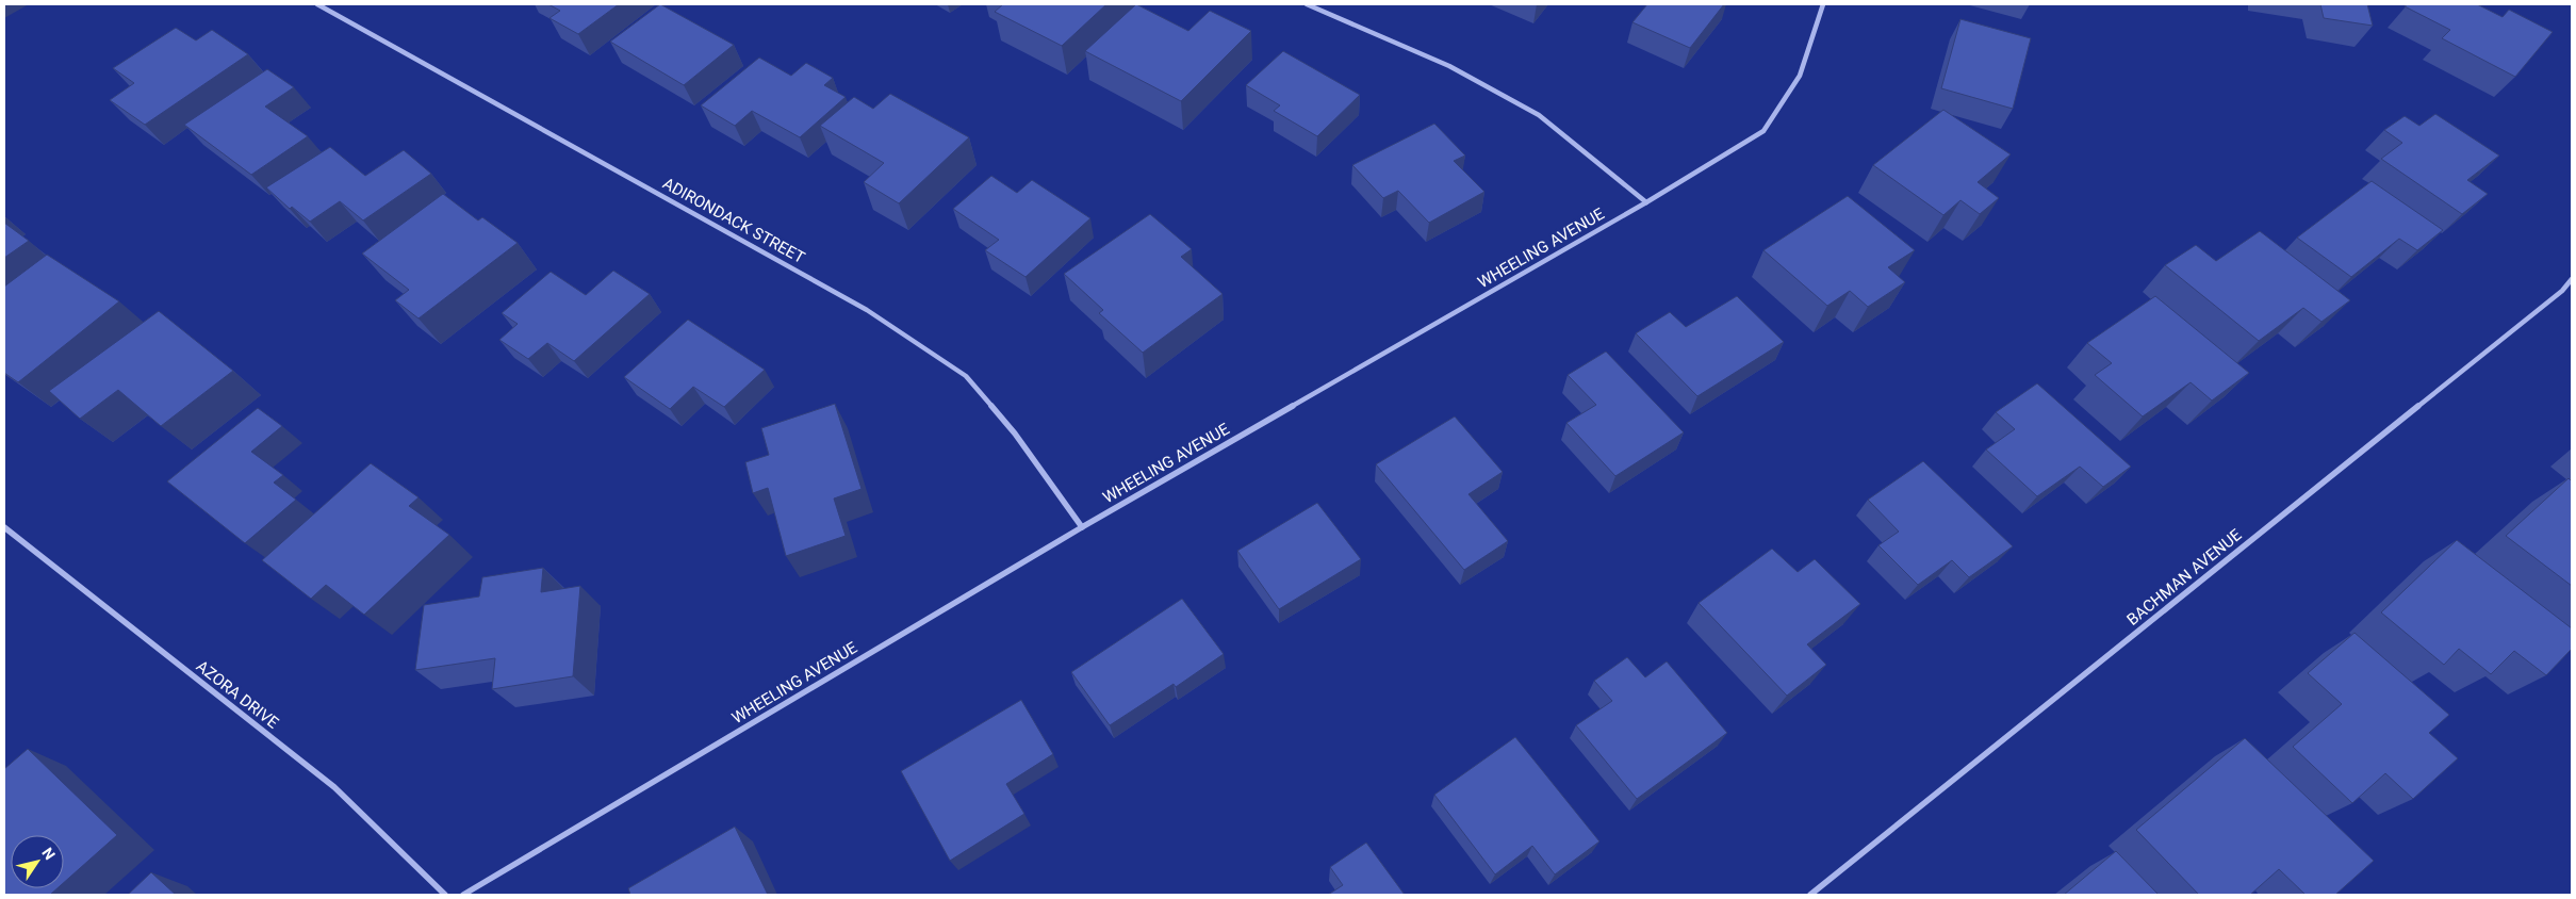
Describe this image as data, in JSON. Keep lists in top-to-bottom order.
{
  "streets": {
    "street": [
      "ADIRONDACK STREET",
      "WHEELING AVENUE",
      "BACHMAN AVENUE",
      "AZORA DRIVE"
    ]
  },
  "crossings": [
    ["ADIRONDACK STREET", "WHEELING AVENUE"]
  ],
  "north": "top right"
}
